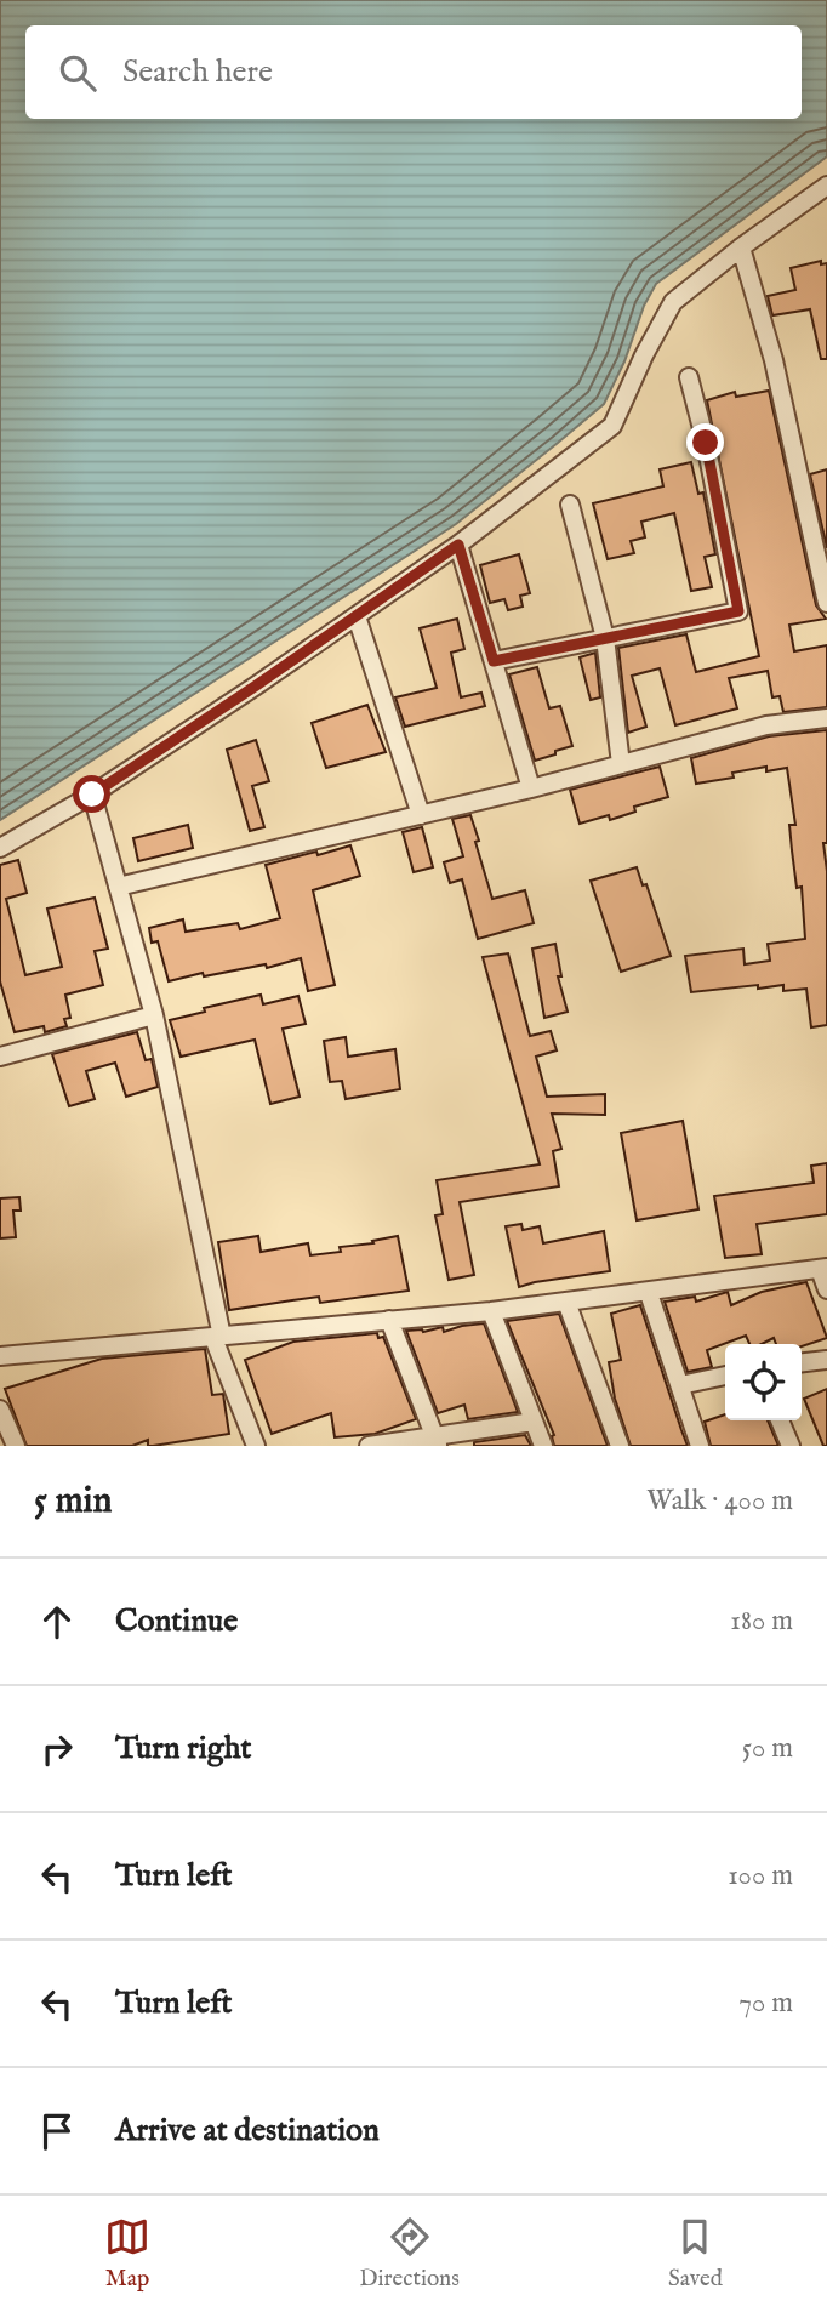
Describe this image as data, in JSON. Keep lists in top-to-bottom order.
{
  "page": {
    "search": "Search here",
    "heading": ["5 min", "Walk · 400 m"],
    "list": [
      ["Continue", "180 m"],
      ["Turn right", "50 m"],
      ["Turn left", "100 m"],
      ["Turn left", "70 m"],
      "Arrive at destination"
    ],
    "nav": ["Map", "Directions", "Saved"]
  }
}
